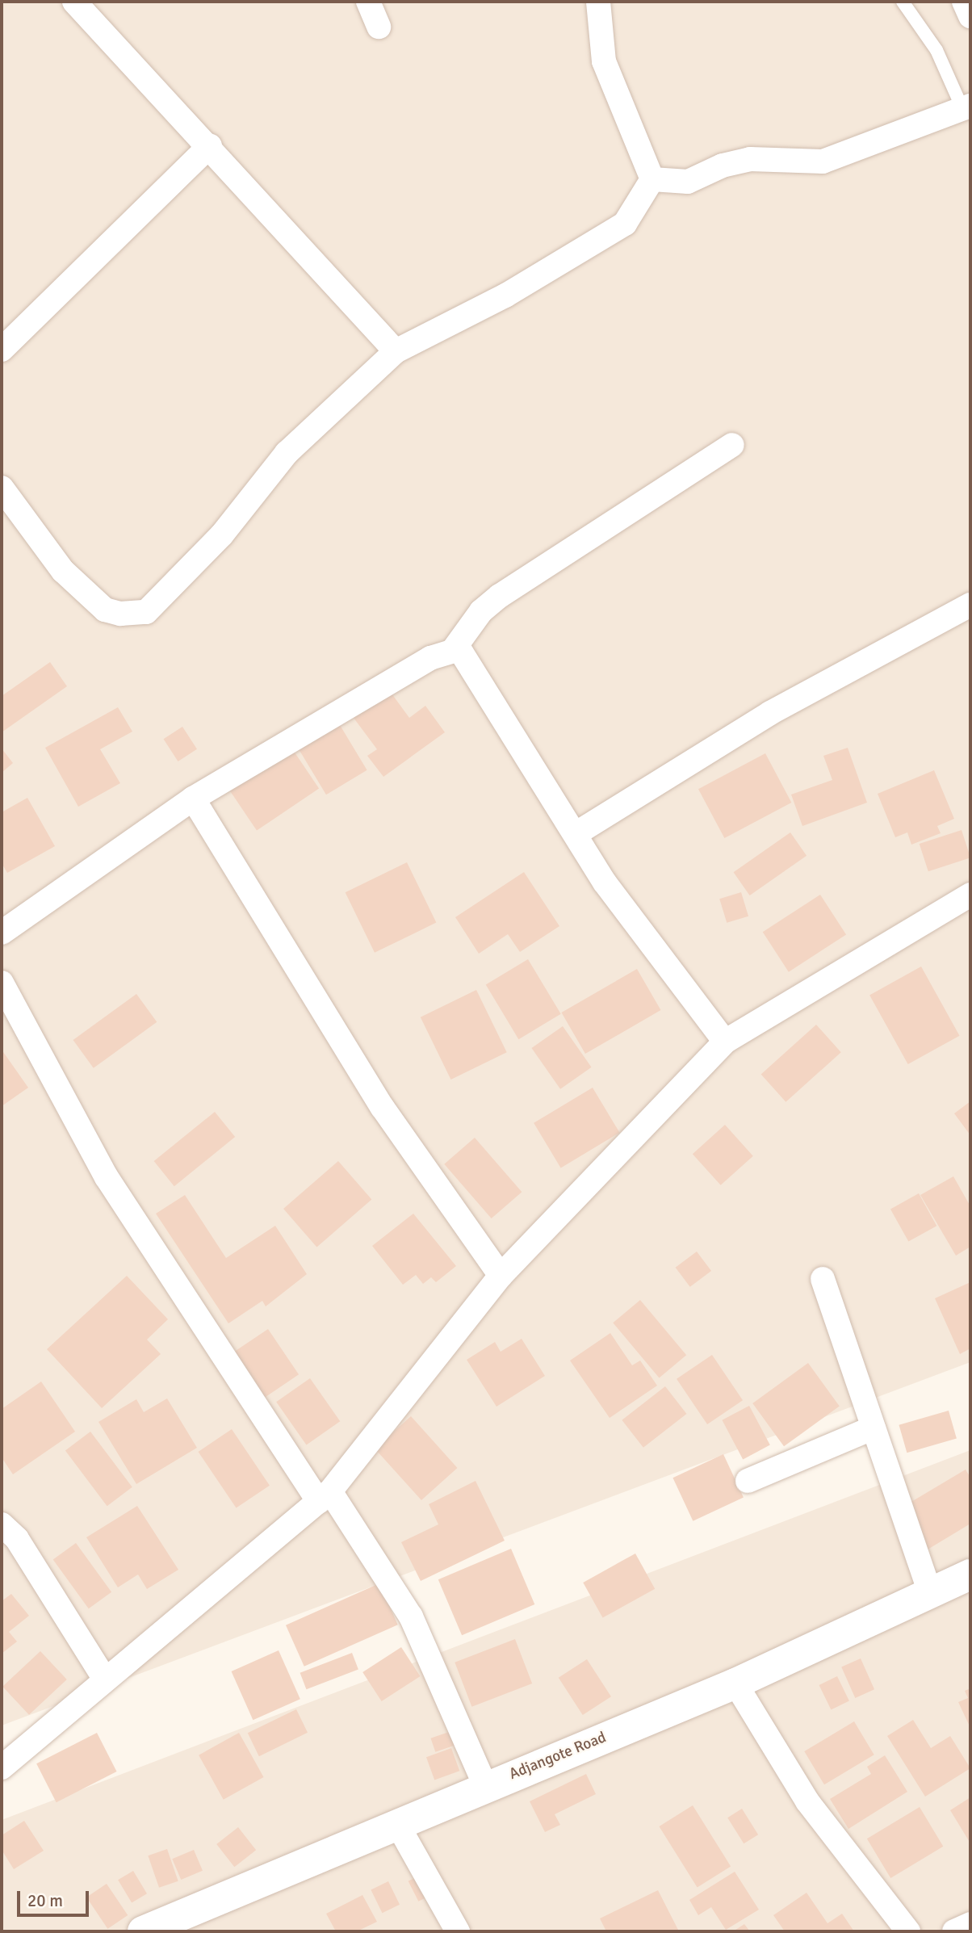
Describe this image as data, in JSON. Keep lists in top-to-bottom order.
{
  "streets": {
    "street": ["Adjangote Road"]
  },
  "scale_bar": "20 m"
}
